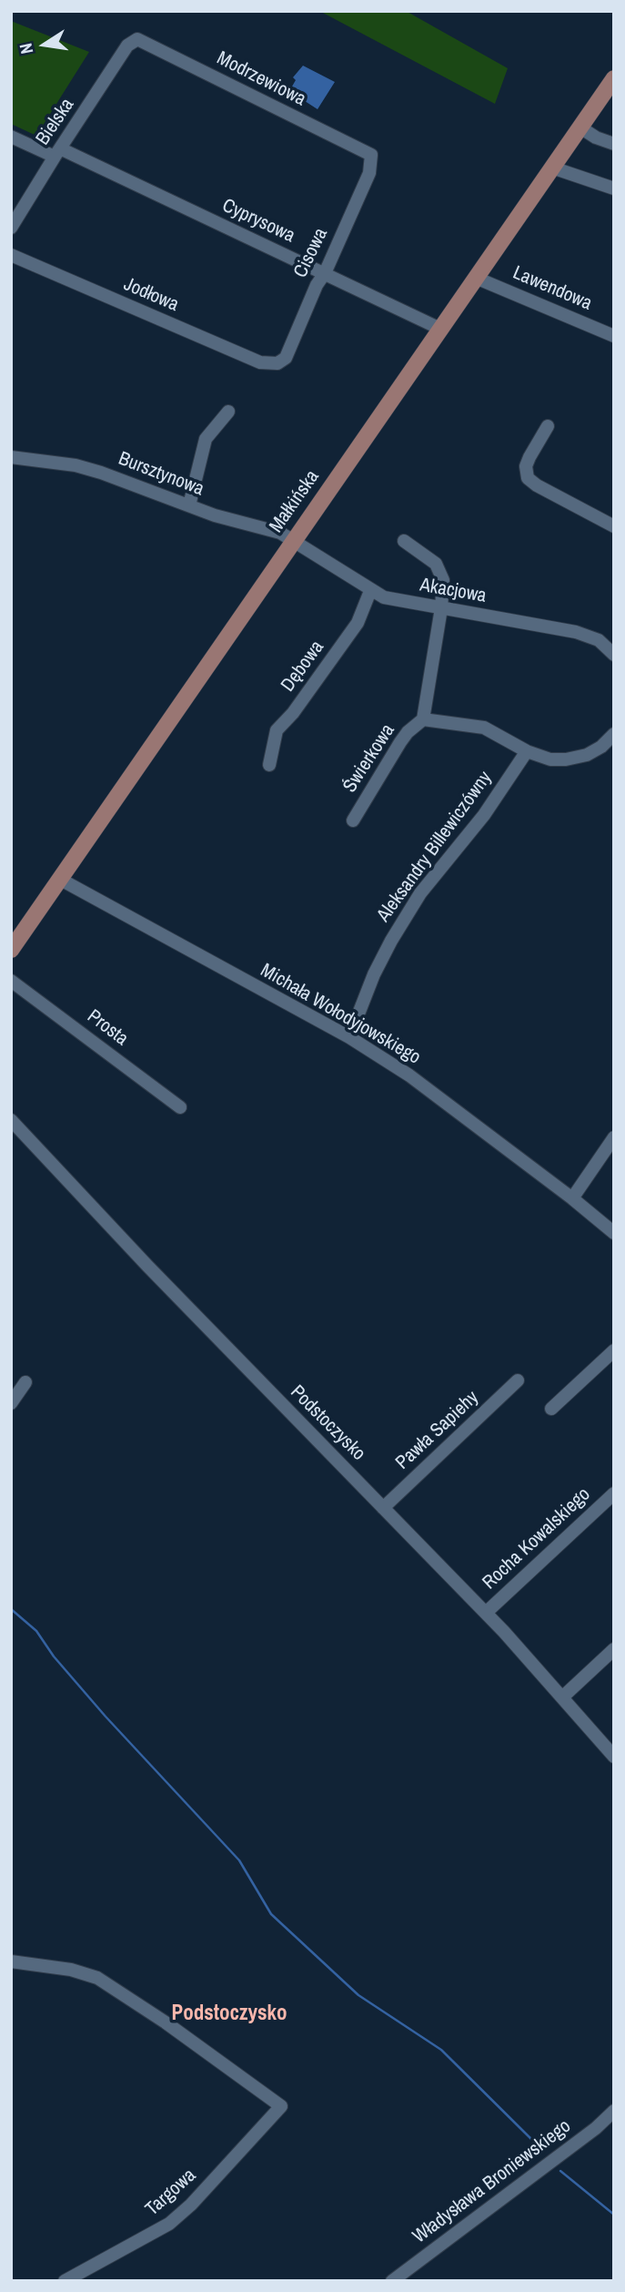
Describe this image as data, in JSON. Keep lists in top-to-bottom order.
{
  "streets": {
    "main road": ["Małkińska"],
    "street": [
      "Modrzewiowa",
      "Bielska",
      "Cyprysowa",
      "Cisowa",
      "Lawendowa",
      "Jodłowa",
      "Bursztynowa",
      "Akacjowa",
      "Dębowa",
      "Świerkowa",
      "Aleksandry Billewiczówny",
      "Michała Wołodyjowskiego",
      "Prosta",
      "Podstoczysko",
      "Pawła Sapiehy",
      "Rocha Kowalskiego",
      "Władysława Broniewskiego",
      "Targowa"
    ]
  },
  "crossings": [
    ["Modrzewiowa", "Bielska"],
    ["Modrzewiowa", "Cisowa"],
    ["Bielska", "Cyprysowa"],
    ["Cyprysowa", "Cisowa"],
    ["Cyprysowa", "Małkińska"],
    ["Cisowa", "Jodłowa"],
    ["Lawendowa", "Małkińska"],
    ["Bursztynowa", "Małkińska"],
    ["Bursztynowa", "Akacjowa"],
    ["Małkińska", "Akacjowa"],
    ["Małkińska", "Michała Wołodyjowskiego"],
    ["Akacjowa", "Dębowa"],
    ["Akacjowa", "Świerkowa"],
    ["Aleksandry Billewiczówny", "Michała Wołodyjowskiego"],
    ["Podstoczysko", "Pawła Sapiehy"],
    ["Podstoczysko", "Rocha Kowalskiego"]
  ],
  "districts": ["Podstoczysko"],
  "north": "left"
}
